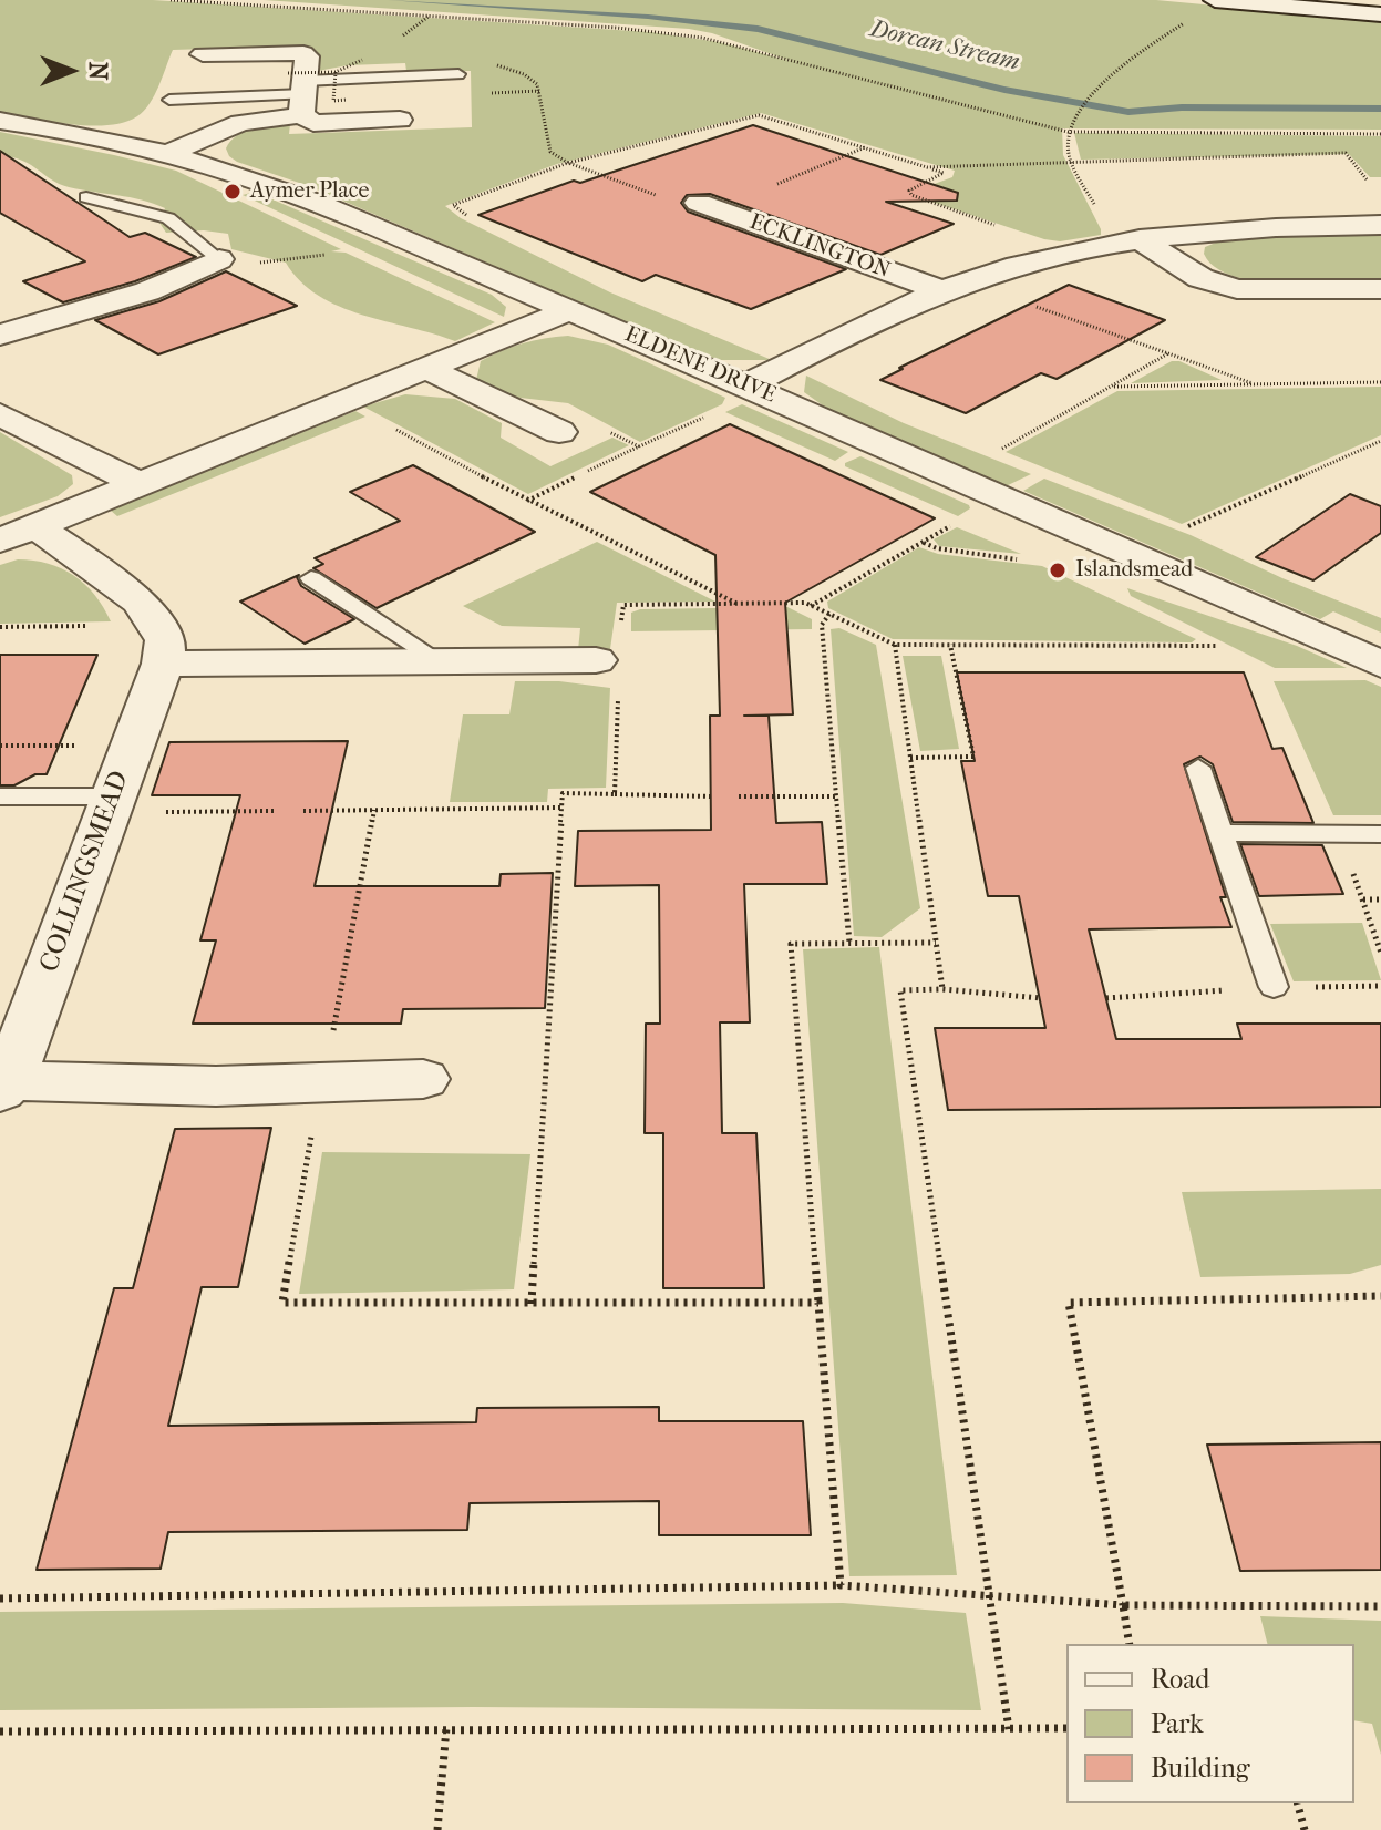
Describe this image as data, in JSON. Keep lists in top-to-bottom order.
{
  "streets": {
    "street": ["ECKLINGTON", "ELDENE DRIVE", "COLLINGSMEAD"]
  },
  "crossings": [
    ["ECKLINGTON", "ELDENE DRIVE"]
  ],
  "water": ["Dorcan Stream"],
  "places": ["Aymer Place", "Islandsmead"],
  "legend": ["Road", "Park", "Building"],
  "north": "right"
}
